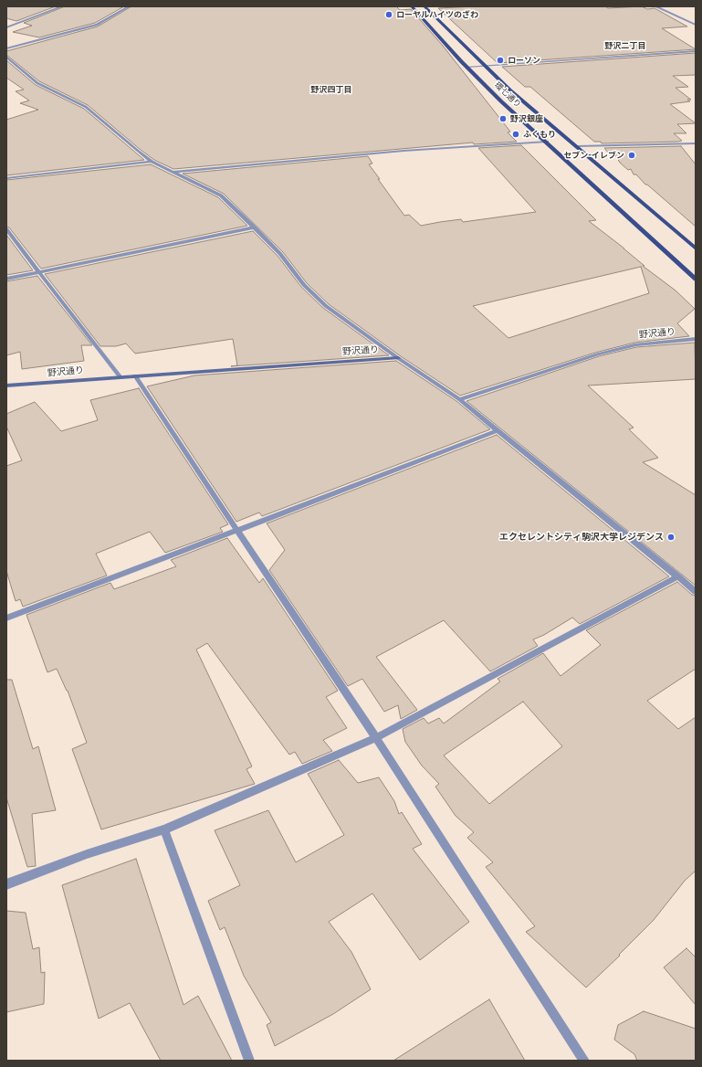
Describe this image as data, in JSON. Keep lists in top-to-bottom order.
{
  "streets": {
    "main road": ["環七通り"],
    "street": ["野沢通り"]
  },
  "districts": ["野沢二丁目", "野沢四丁目"],
  "places": [
    "ローヤルハイツのざわ",
    "ローソン",
    "野沢銀座",
    "ふくもり",
    "セブン-イレブン",
    "エクセレントシティ駒沢大学レジデンス"
  ]
}
